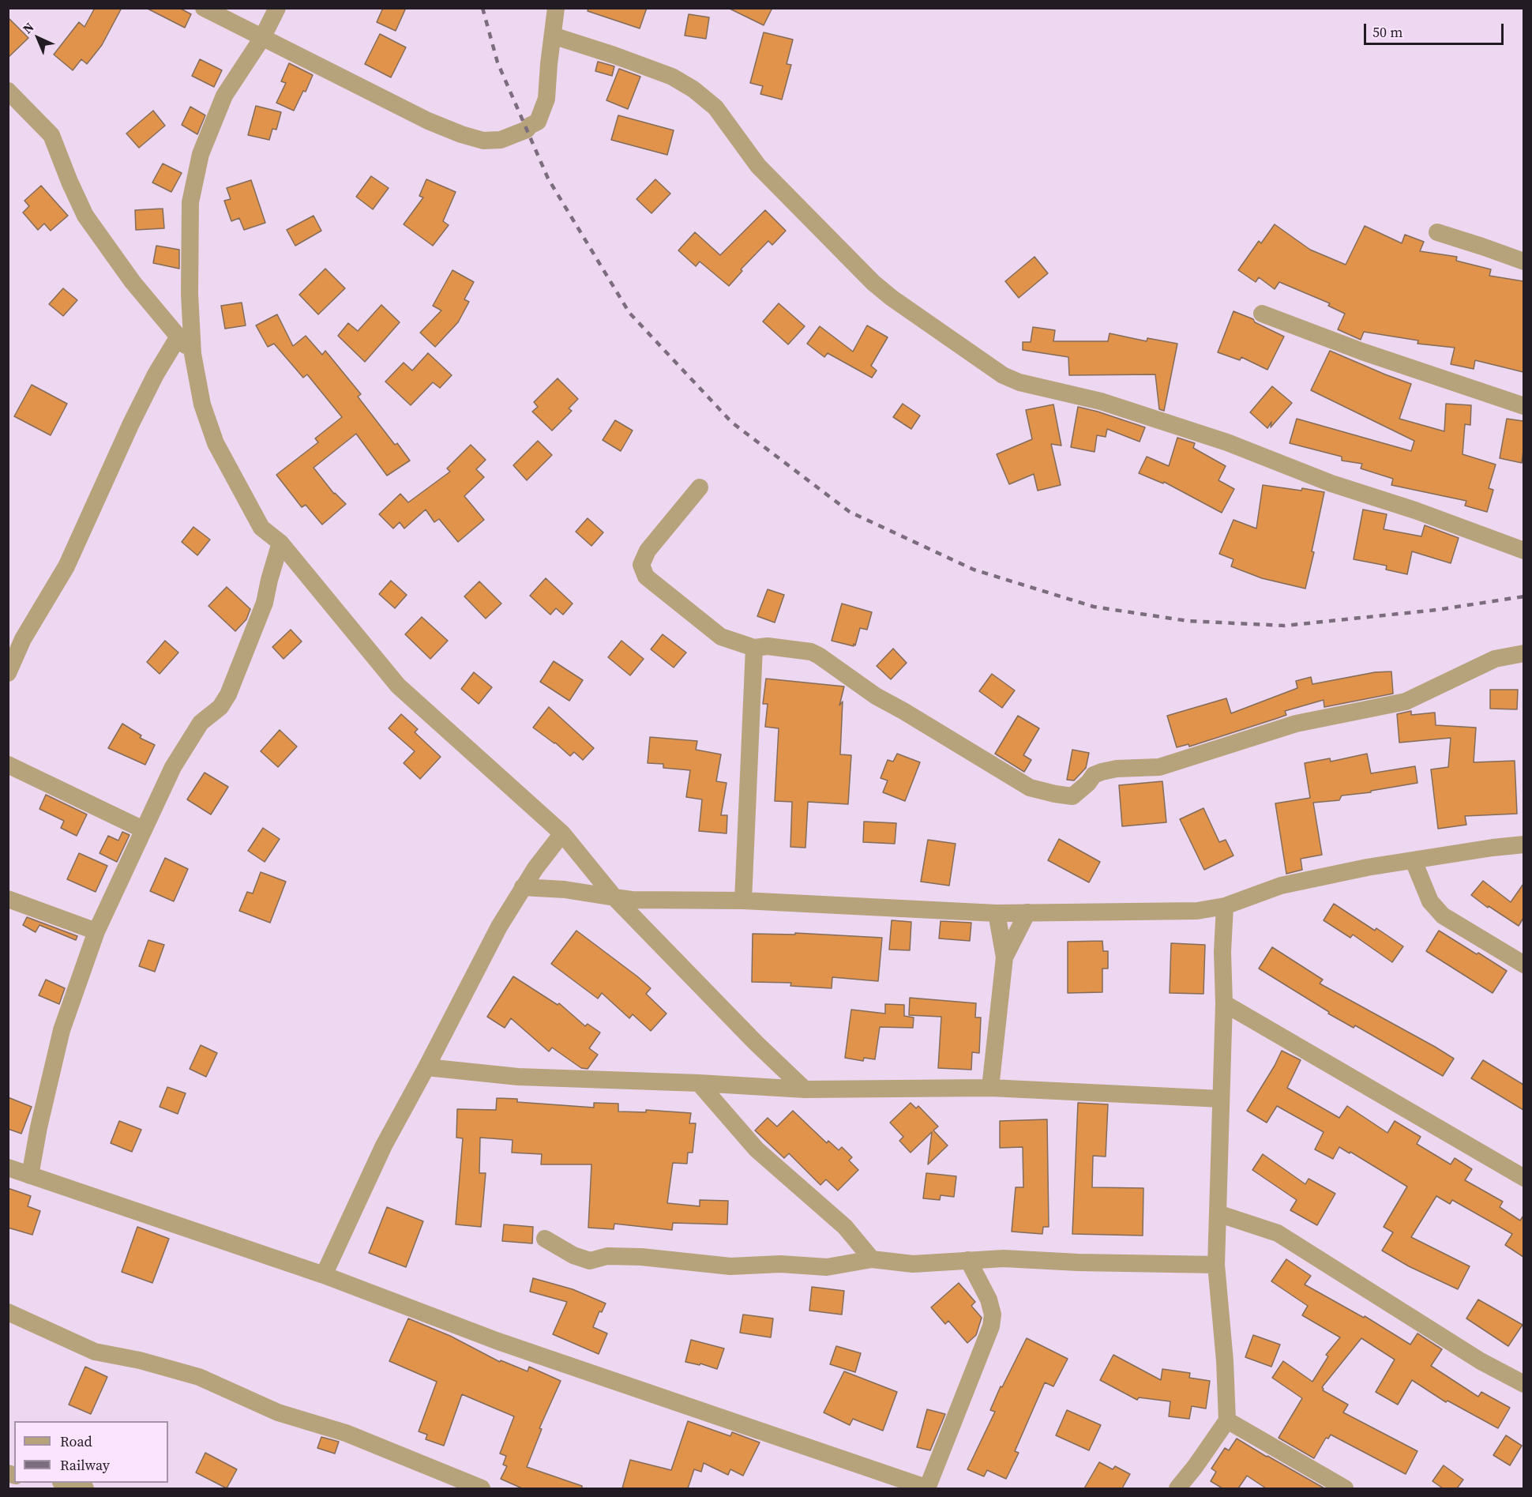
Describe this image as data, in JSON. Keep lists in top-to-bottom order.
{
  "legend": ["Road", "Railway"],
  "scale_bar": "50 m",
  "north": "top left"
}
